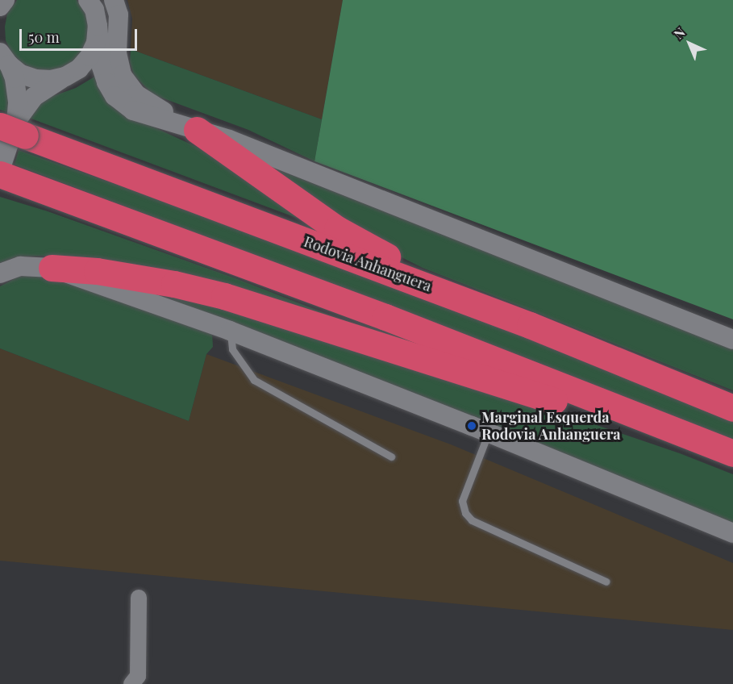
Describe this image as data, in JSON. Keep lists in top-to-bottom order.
{
  "streets": {
    "highway": ["Rodovia Anhanguera"]
  },
  "places": ["Marginal Esquerda Rodovia Anhanguera"],
  "scale_bar": "50 m",
  "north": "top left"
}
